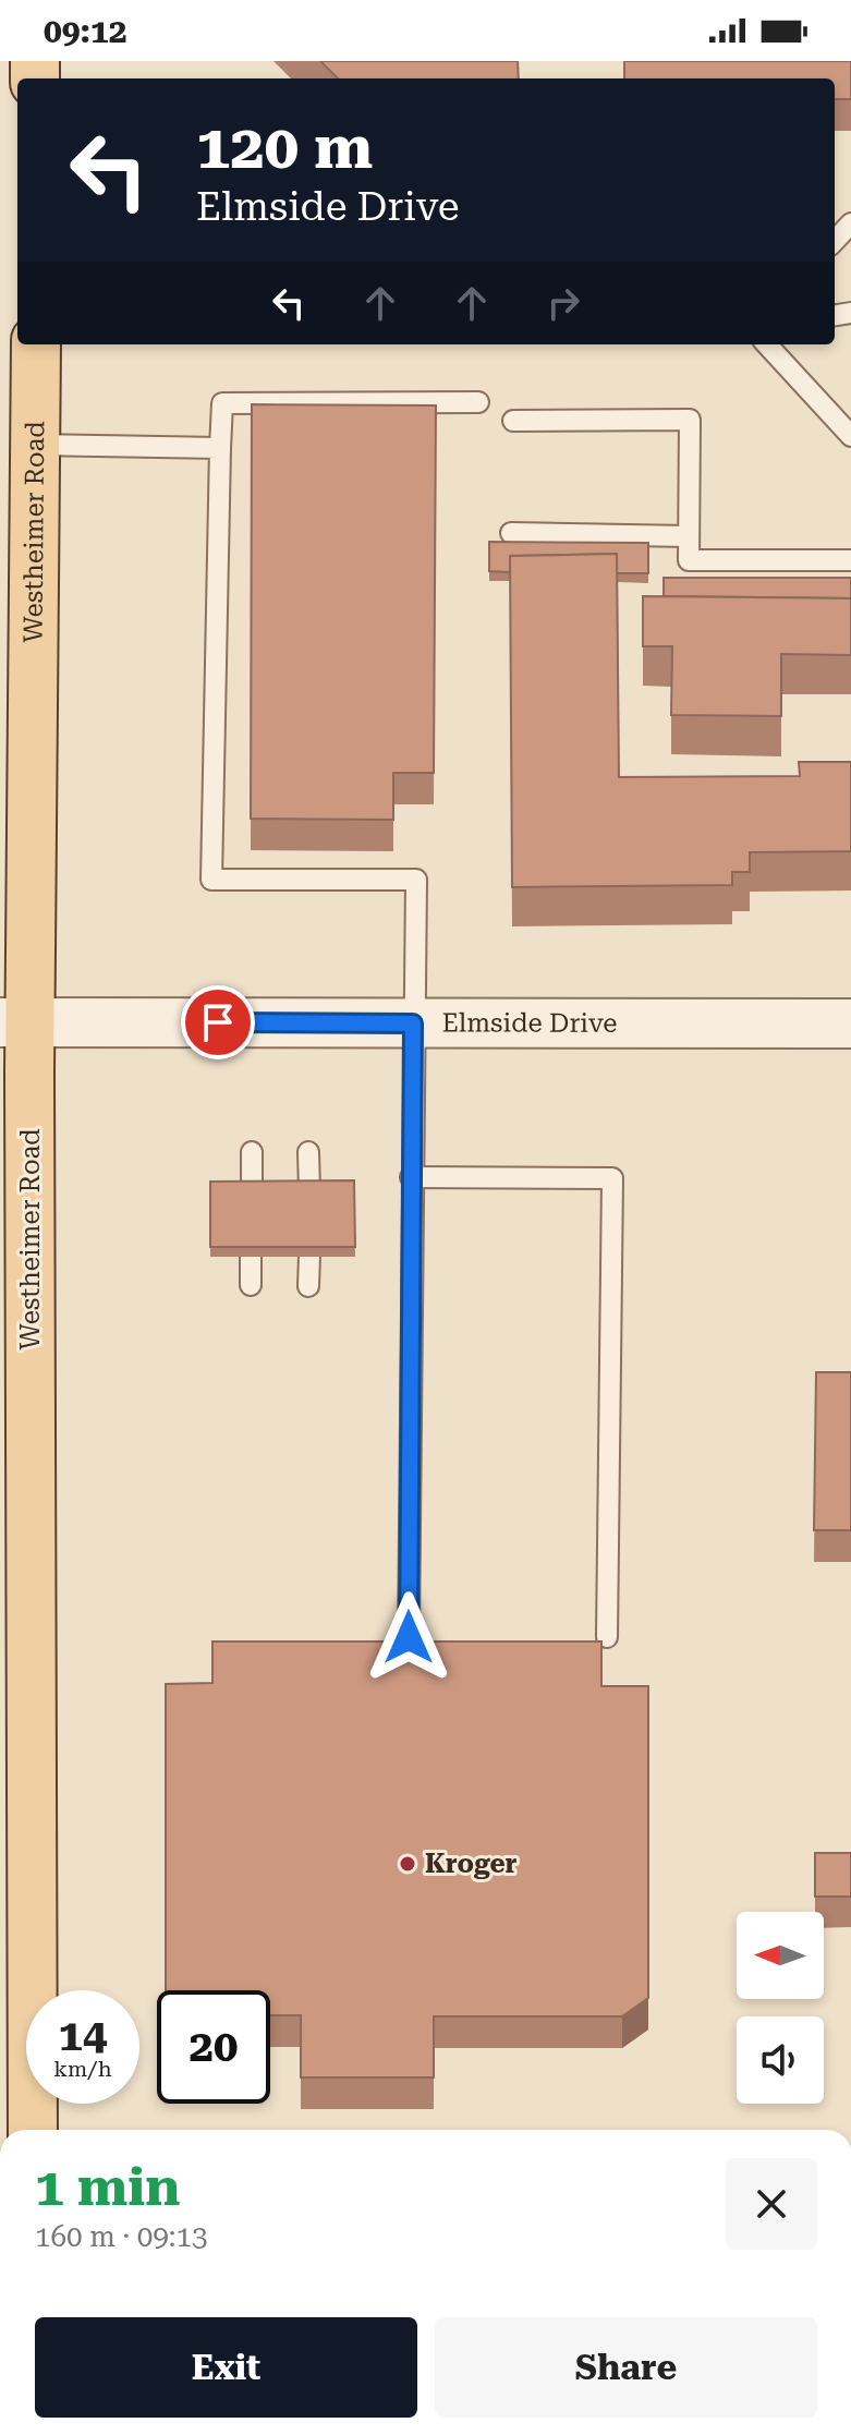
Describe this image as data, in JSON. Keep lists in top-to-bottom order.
{
  "streets": {
    "main road": ["Westheimer Road"],
    "street": ["Elmside Drive"]
  },
  "crossings": [
    ["Westheimer Road", "Elmside Drive"]
  ],
  "places": ["Kroger"],
  "north": "left",
  "page": {
    "status": "09:12",
    "turn": ["120 m", "Elmside Drive"],
    "speed": "14 km/h",
    "limit": "20",
    "heading": ["1 min", "160 m · 09:13"],
    "buttons": ["Exit", "Share"]
  }
}
